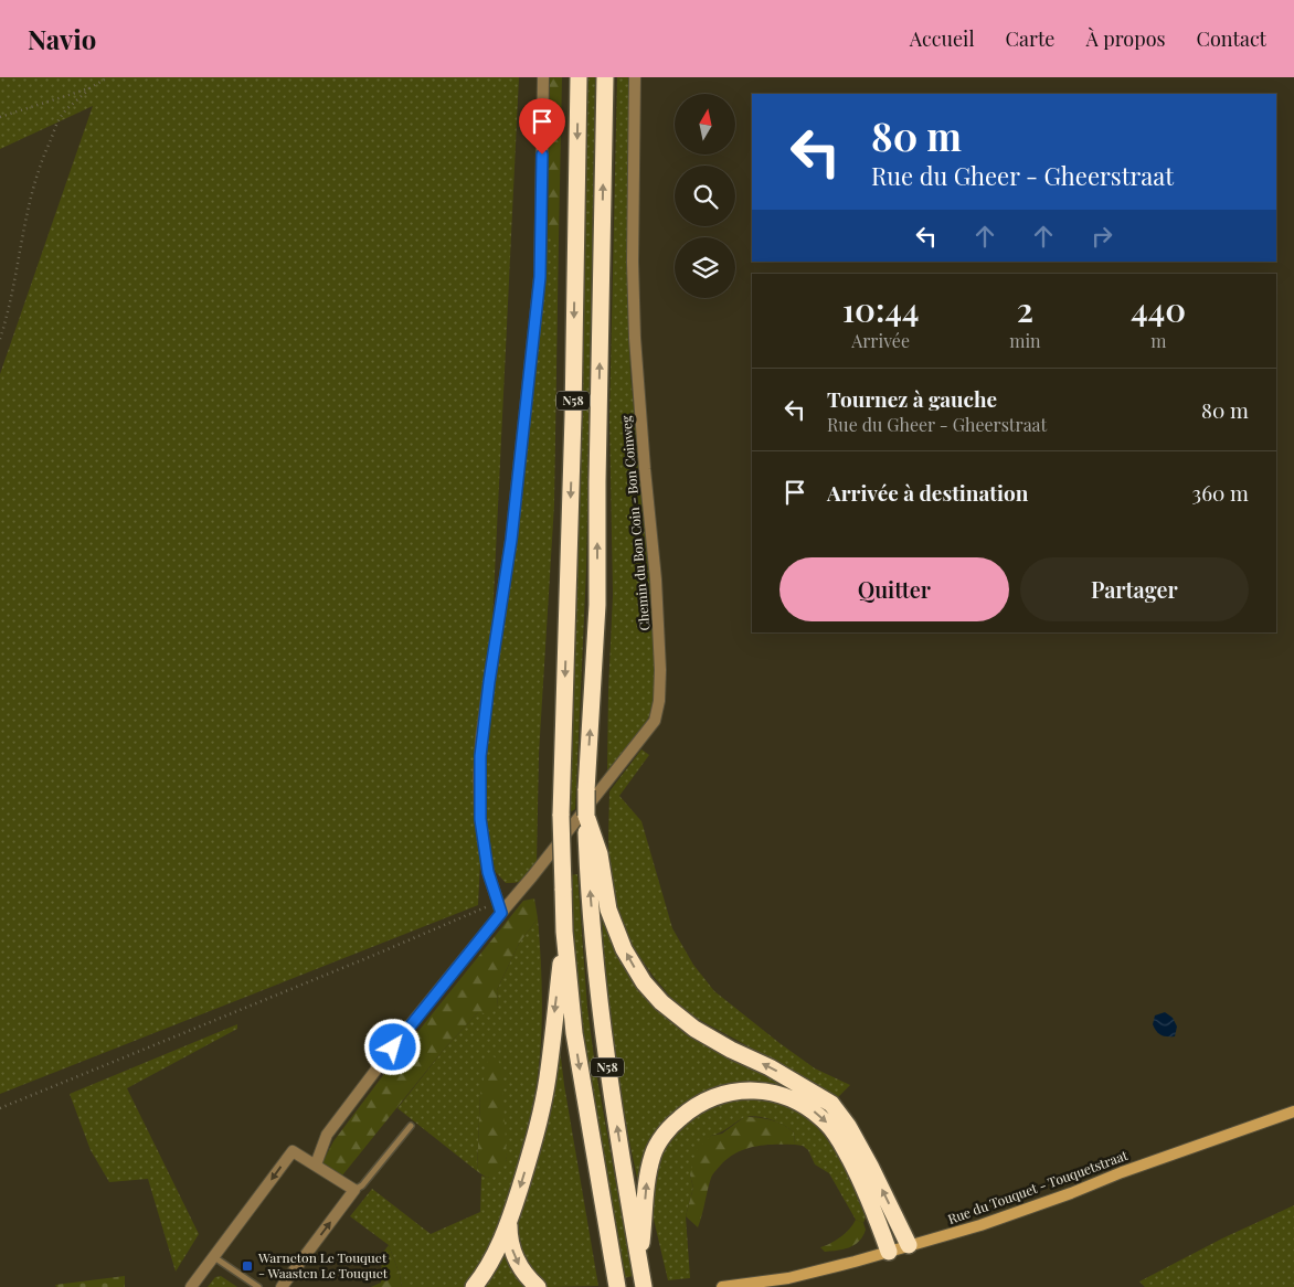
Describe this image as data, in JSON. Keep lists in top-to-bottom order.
{
  "streets": {
    "highway": ["N58"],
    "main road": ["Rue du Touquet - Touquetstraat"],
    "street": ["Chemin du Bon Coin - Bon Coinweg"]
  },
  "places": {
    "transit": ["Warneton Le Touquet - Waasten Le Touquet"]
  },
  "north": "top",
  "page": {
    "header": "Navio",
    "nav": [
      "Accueil",
      "Carte",
      "À propos",
      "Contact"
    ],
    "turn": ["80 m", "Rue du Gheer - Gheerstraat"],
    "eta": [
      "10:44",
      "Arrivée",
      "2",
      "min",
      "440",
      "m"
    ],
    "list": [
      {
        "name": "Tournez à gauche",
        "note": "Rue du Gheer - Gheerstraat",
        "value": "80 m"
      },
      {
        "name": "Arrivée à destination",
        "value": "360 m"
      }
    ],
    "buttons": ["Quitter", "Partager"]
  }
}
